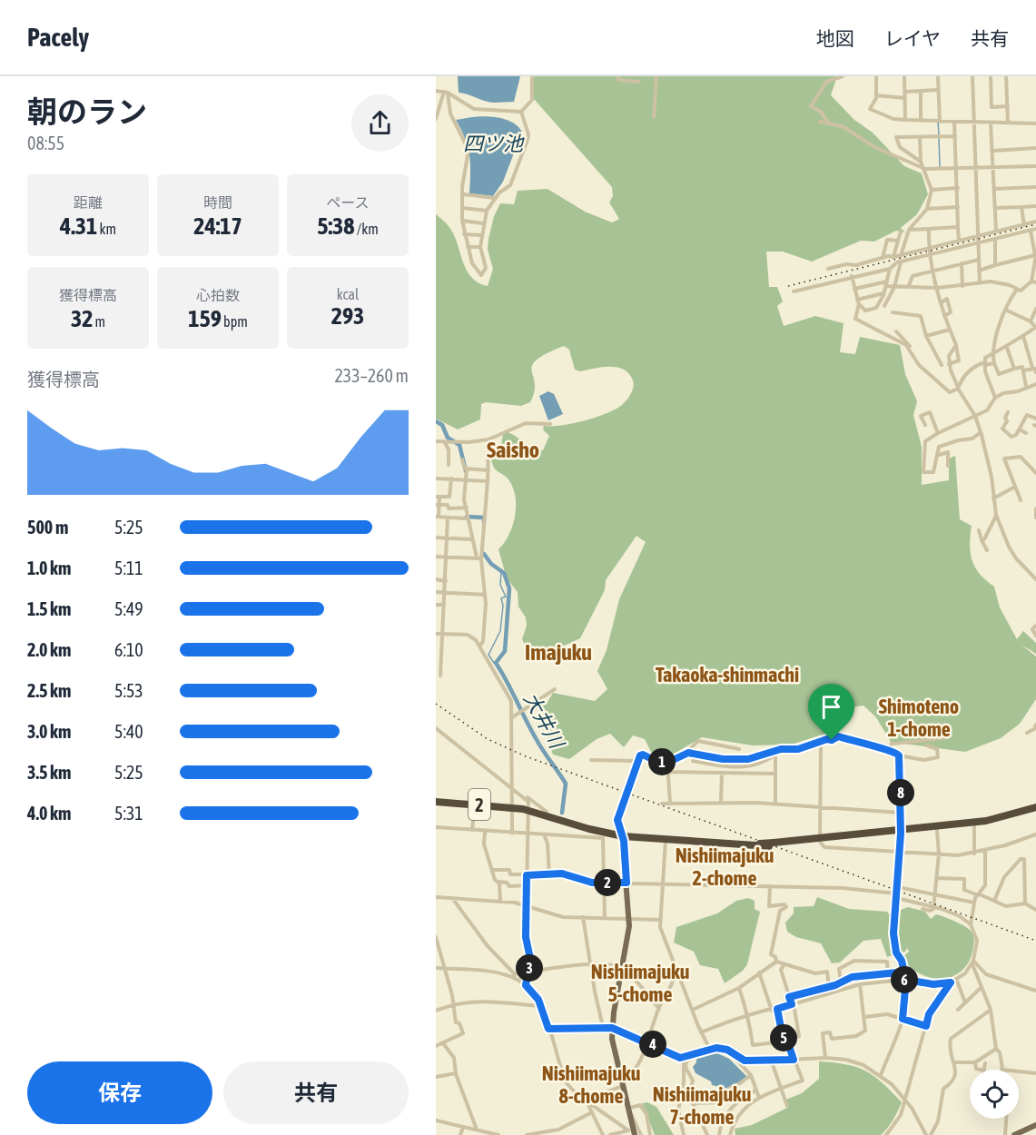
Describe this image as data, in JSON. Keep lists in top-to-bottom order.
{
  "streets": {
    "highway": ["2"]
  },
  "districts": [
    "Saisho",
    "Imajuku",
    "Takaoka-shinmachi",
    "Shimoteno 1-chome",
    "Nishiimajuku 2-chome",
    "Nishiimajuku 5-chome",
    "Nishiimajuku 8-chome",
    "Nishiimajuku 7-chome"
  ],
  "water": ["四ツ池", "大井川"],
  "page": {
    "header": "Pacely",
    "nav": ["地図", "レイヤ", "共有"],
    "heading": ["朝のラン", "08:55"],
    "stats": [
      ["距離", "4.31 km"],
      ["時間", "24:17"],
      ["ペース", "5:38 /km"],
      ["獲得標高", "32 m"],
      ["心拍数", "159 bpm"],
      ["kcal", "293"]
    ],
    "chart": ["獲得標高", "233–260 m"],
    "list": [
      {
        "name": "500 m",
        "note": "5:25"
      },
      {
        "name": "1.0 km",
        "note": "5:11"
      },
      {
        "name": "1.5 km",
        "note": "5:49"
      },
      {
        "name": "2.0 km",
        "note": "6:10"
      },
      {
        "name": "2.5 km",
        "note": "5:53"
      },
      {
        "name": "3.0 km",
        "note": "5:40"
      },
      {
        "name": "3.5 km",
        "note": "5:25"
      },
      {
        "name": "4.0 km",
        "note": "5:31"
      }
    ],
    "pins": [
      "1",
      "8",
      "2",
      "3",
      "6",
      "5",
      "4"
    ],
    "buttons": ["保存", "共有"]
  }
}
